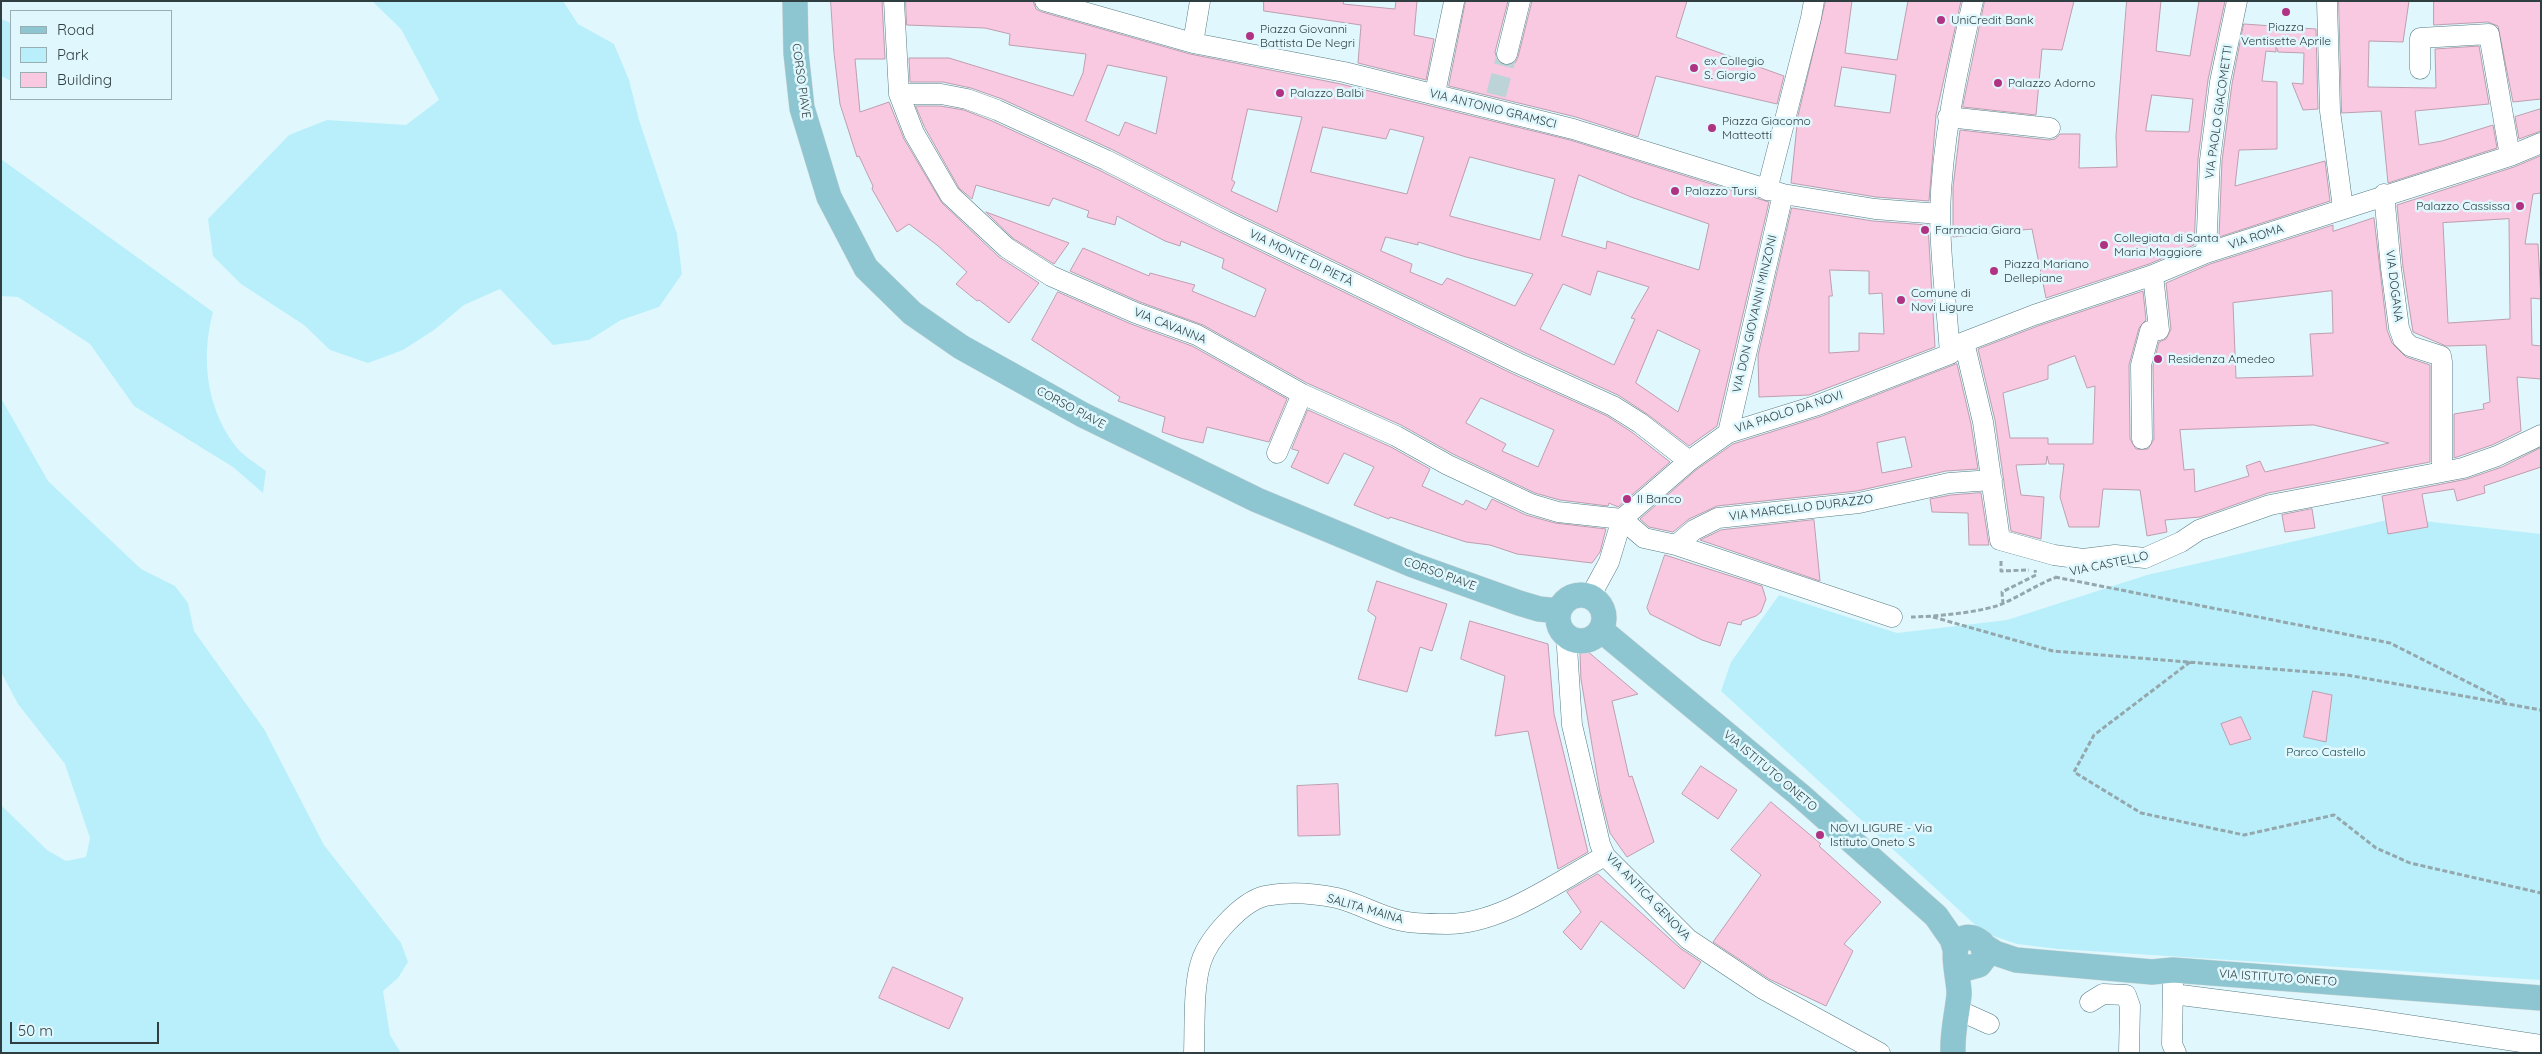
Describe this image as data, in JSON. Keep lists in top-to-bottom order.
{
  "streets": {
    "main road": ["CORSO PIAVE", "VIA ISTITUTO ONETO"],
    "street": [
      "VIA ANTONIO GRAMSCI",
      "VIA PAOLO GIACOMETTI",
      "VIA ROMA",
      "VIA MONTE DI PIETÀ",
      "VIA DOGANA",
      "VIA DON GIOVANNI MINZONI",
      "VIA CAVANNA",
      "VIA PAOLO DA NOVI",
      "VIA MARCELLO DURAZZO",
      "VIA CASTELLO",
      "VIA ANTICA GENOVA",
      "SALITA MAINA"
    ]
  },
  "crossings": [
    ["CORSO PIAVE", "VIA ISTITUTO ONETO"],
    ["CORSO PIAVE", "VIA ANTICA GENOVA"],
    ["VIA ANTONIO GRAMSCI", "VIA DON GIOVANNI MINZONI"],
    ["VIA PAOLO GIACOMETTI", "VIA ROMA"],
    ["VIA ROMA", "VIA DOGANA"],
    ["VIA ROMA", "VIA PAOLO DA NOVI"],
    ["VIA MONTE DI PIETÀ", "VIA CAVANNA"],
    ["VIA MONTE DI PIETÀ", "VIA PAOLO DA NOVI"],
    ["VIA DOGANA", "VIA CASTELLO"],
    ["VIA DON GIOVANNI MINZONI", "VIA PAOLO DA NOVI"],
    ["VIA CAVANNA", "VIA PAOLO DA NOVI"],
    ["VIA ISTITUTO ONETO", "VIA ANTICA GENOVA"],
    ["VIA ANTICA GENOVA", "SALITA MAINA"]
  ],
  "parks": ["Parco Castello"],
  "places": [
    "Piazza Ventisette Aprile",
    "UniCredit Bank",
    "Piazza Giovanni Battista De Negri",
    "ex Collegio S. Giorgio",
    "Palazzo Adorno",
    "Palazzo Balbi",
    "Piazza Giacomo Matteotti",
    "Palazzo Tursi",
    "Palazzo Cassissa",
    "Farmacia Giara",
    "Collegiata di Santa Maria Maggiore",
    "Piazza Mariano Dellepiane",
    "Comune di Novi Ligure",
    "Residenza Amedeo",
    "Il Banco",
    "NOVI LIGURE - Via Istituto Oneto S"
  ],
  "legend": ["Road", "Park", "Building"],
  "scale_bar": "50 m"
}
